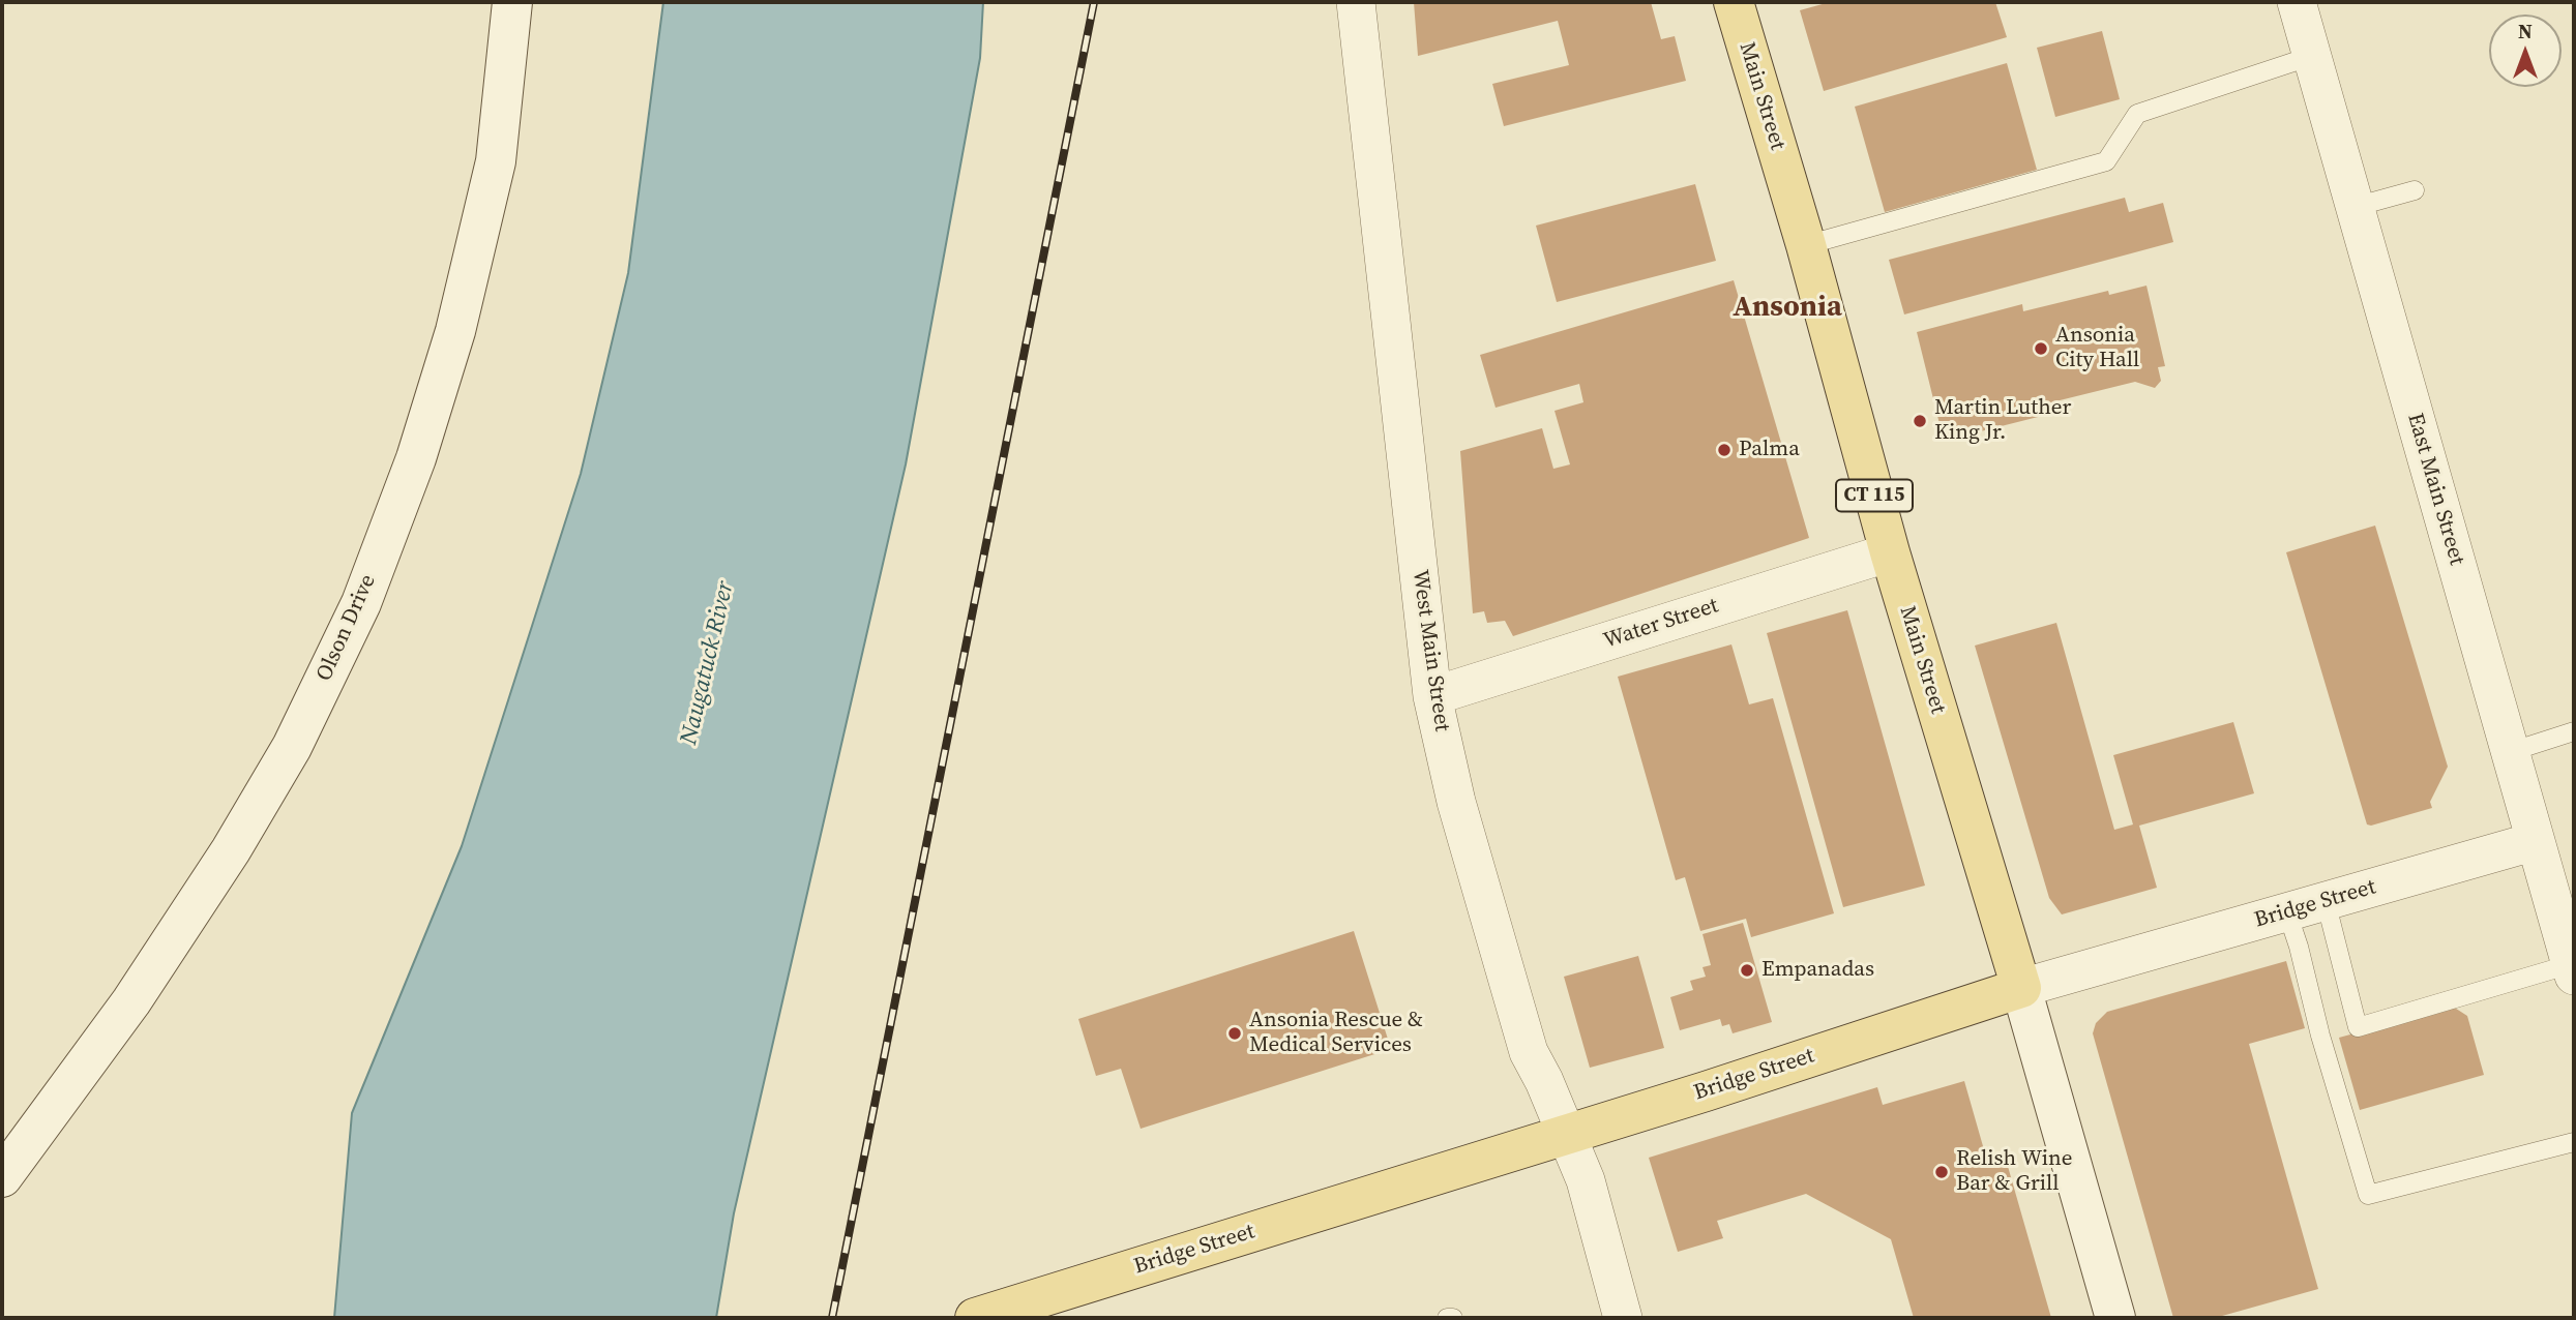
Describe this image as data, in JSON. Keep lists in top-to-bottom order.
{
  "streets": {
    "main road": [
      "Main Street",
      "CT 115",
      "Olson Drive",
      "Bridge Street"
    ],
    "street": ["East Main Street", "Water Street", "West Main Street"]
  },
  "crossings": [
    ["Main Street", "Water Street"],
    ["Main Street", "Bridge Street"],
    ["East Main Street", "Bridge Street"],
    ["Water Street", "West Main Street"],
    ["West Main Street", "Bridge Street"]
  ],
  "districts": ["Ansonia"],
  "water": ["Naugatuck River"],
  "places": [
    "Ansonia City Hall",
    "Martin Luther King Jr.",
    "Palma",
    "Empanadas",
    "Ansonia Rescue & Medical Services",
    "Relish Wine Bar & Grill"
  ],
  "north": "top"
}
